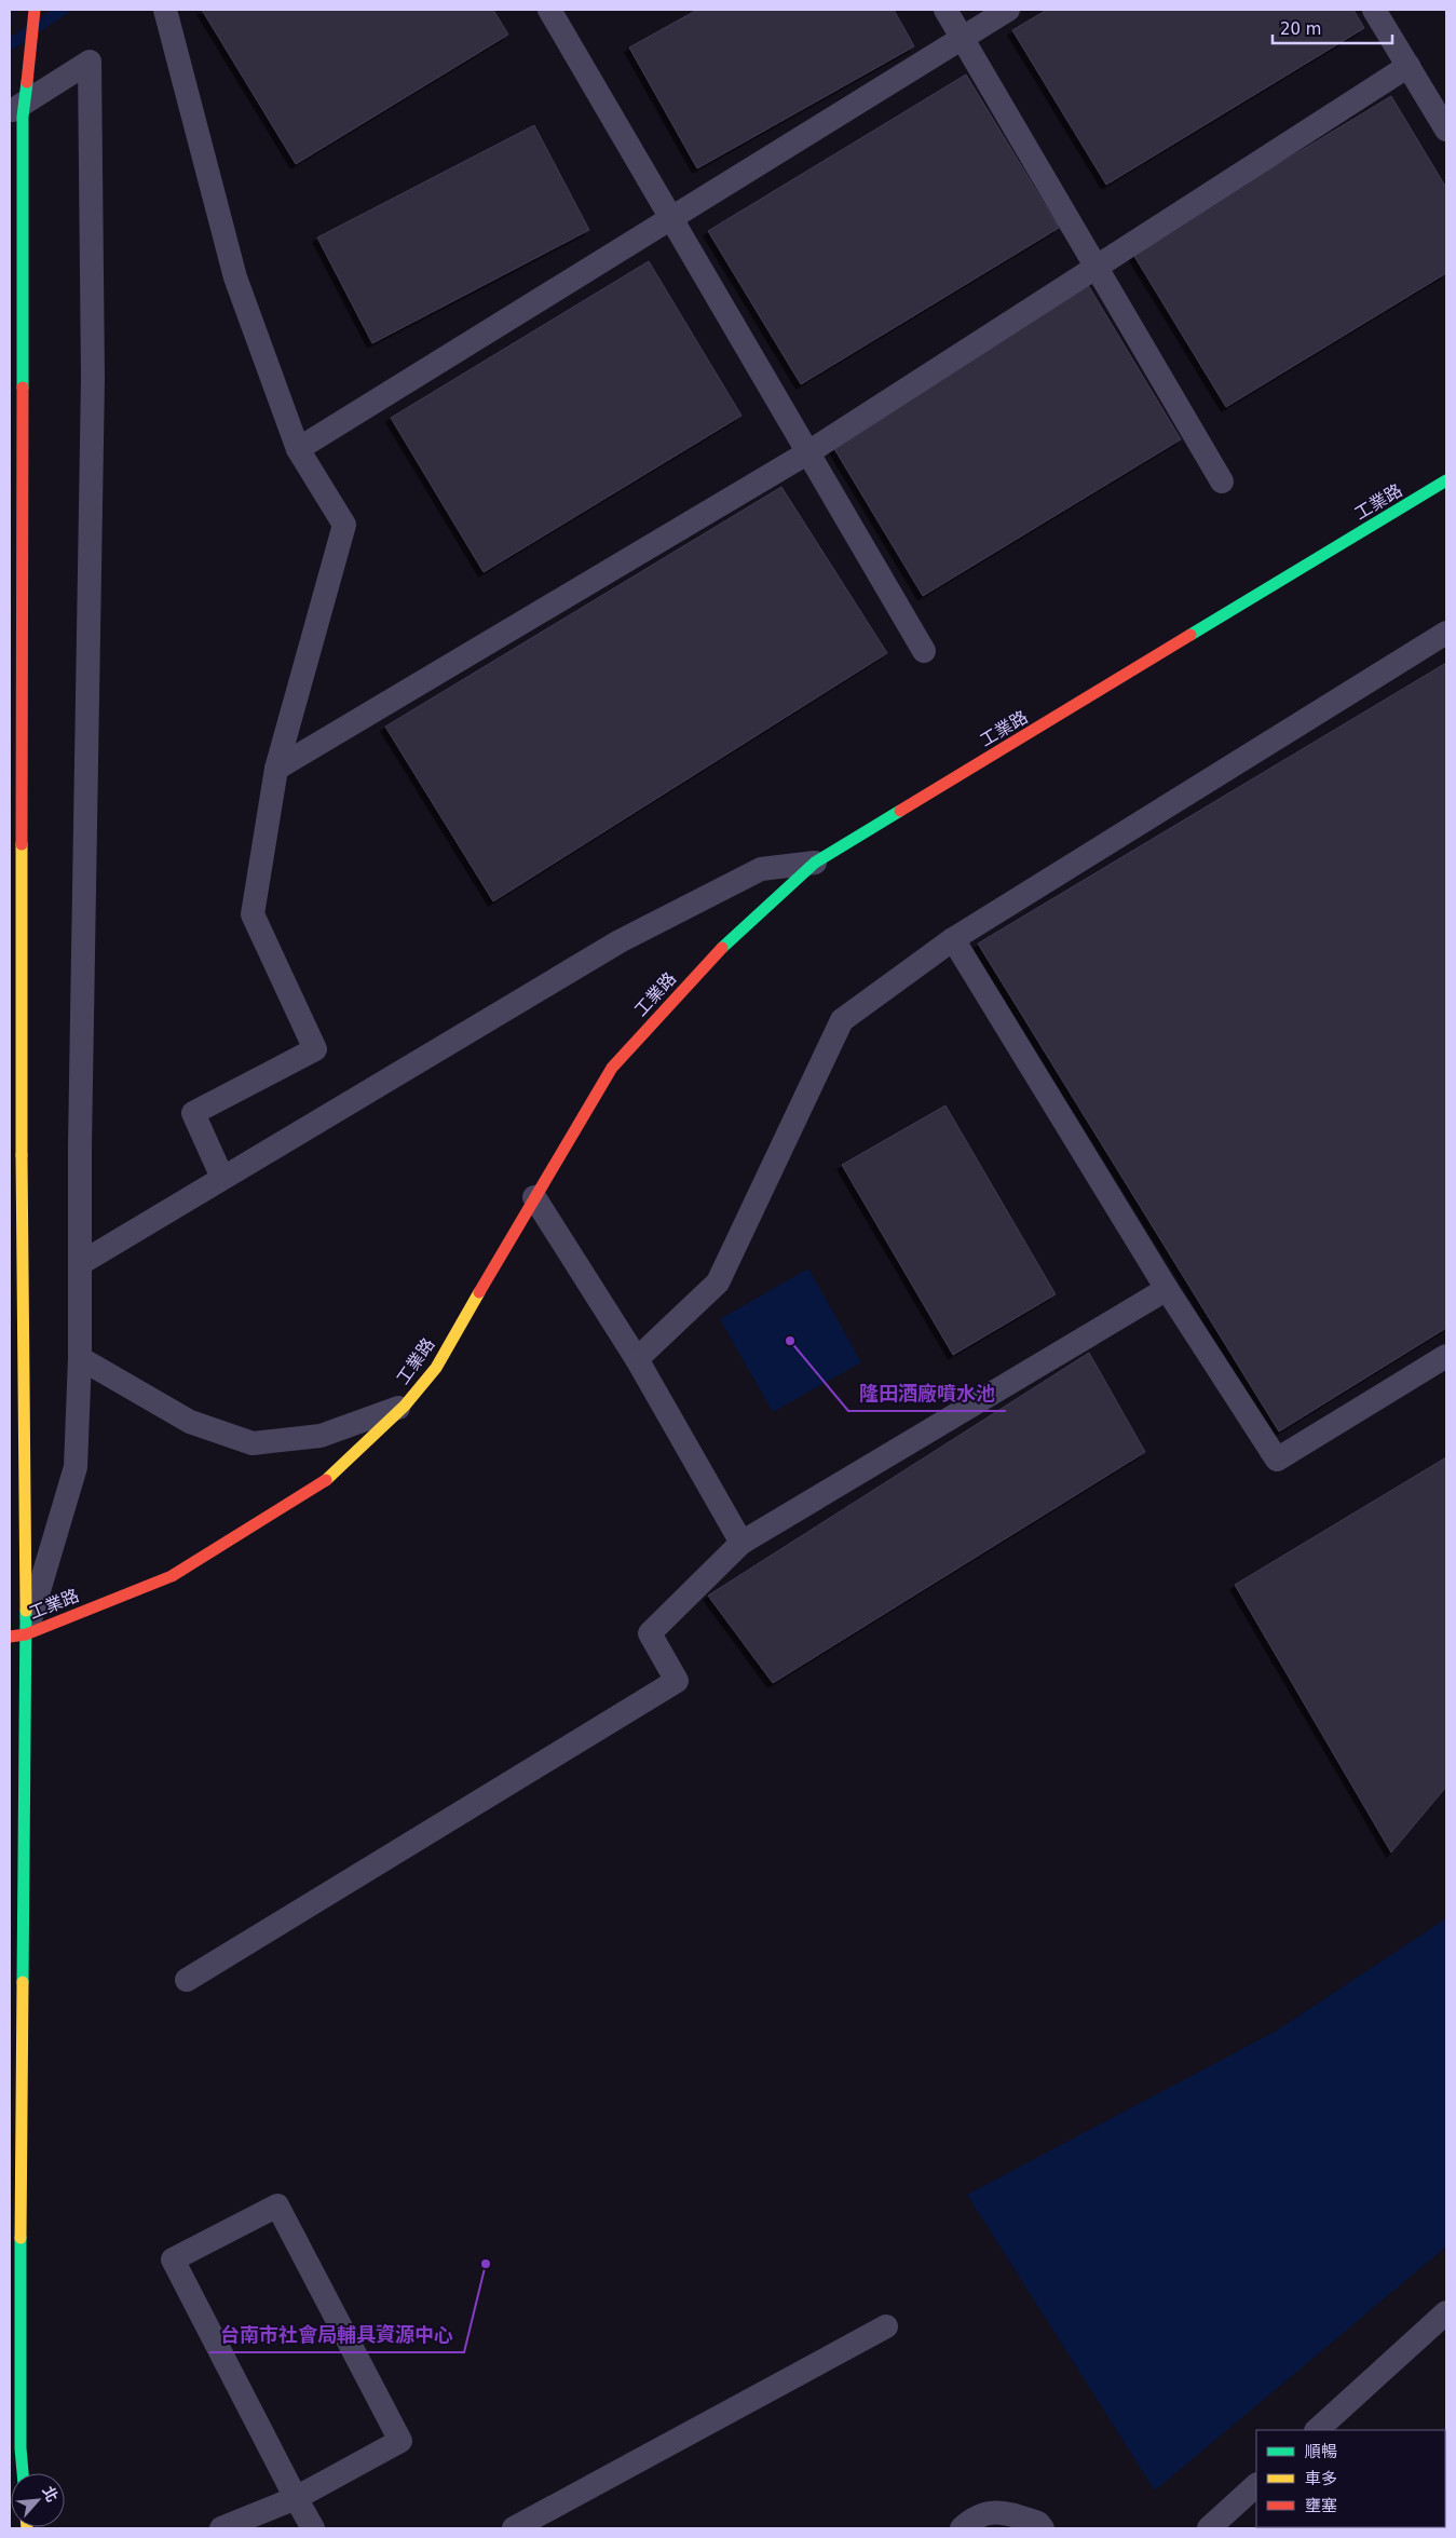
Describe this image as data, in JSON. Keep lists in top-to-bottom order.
{
  "streets": {
    "main road": ["工業路"]
  },
  "places": ["隆田酒廠噴水池", "台南市社會局輔具資源中心"],
  "legend": ["順暢", "車多", "壅塞"],
  "scale_bar": "20 m",
  "north": "top right"
}
